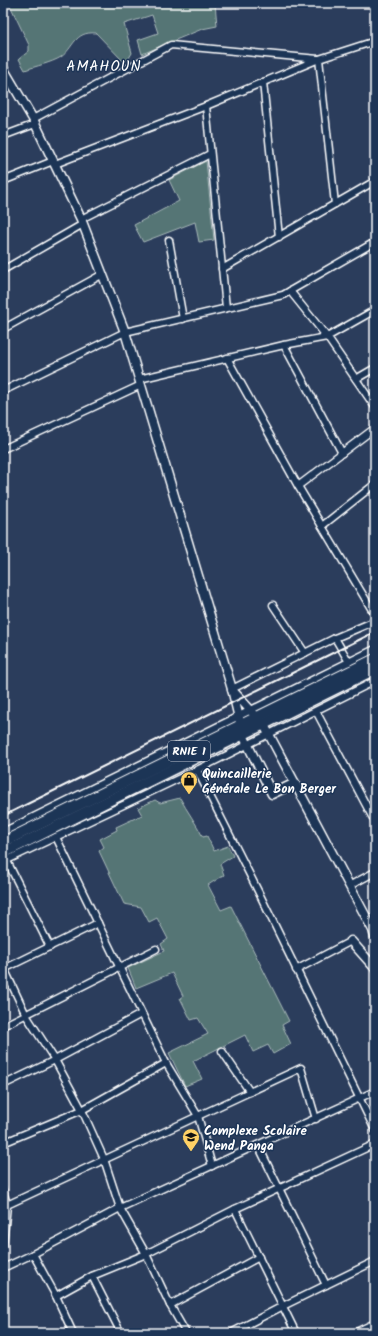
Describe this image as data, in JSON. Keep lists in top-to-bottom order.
{
  "streets": {
    "highway": ["RNIE 1"]
  },
  "districts": ["AMAHOUN"],
  "places": {
    "shop": ["Quincaillerie Générale Le Bon Berger"],
    "school or university": ["Complexe Scolaire Wend Panga"]
  }
}
